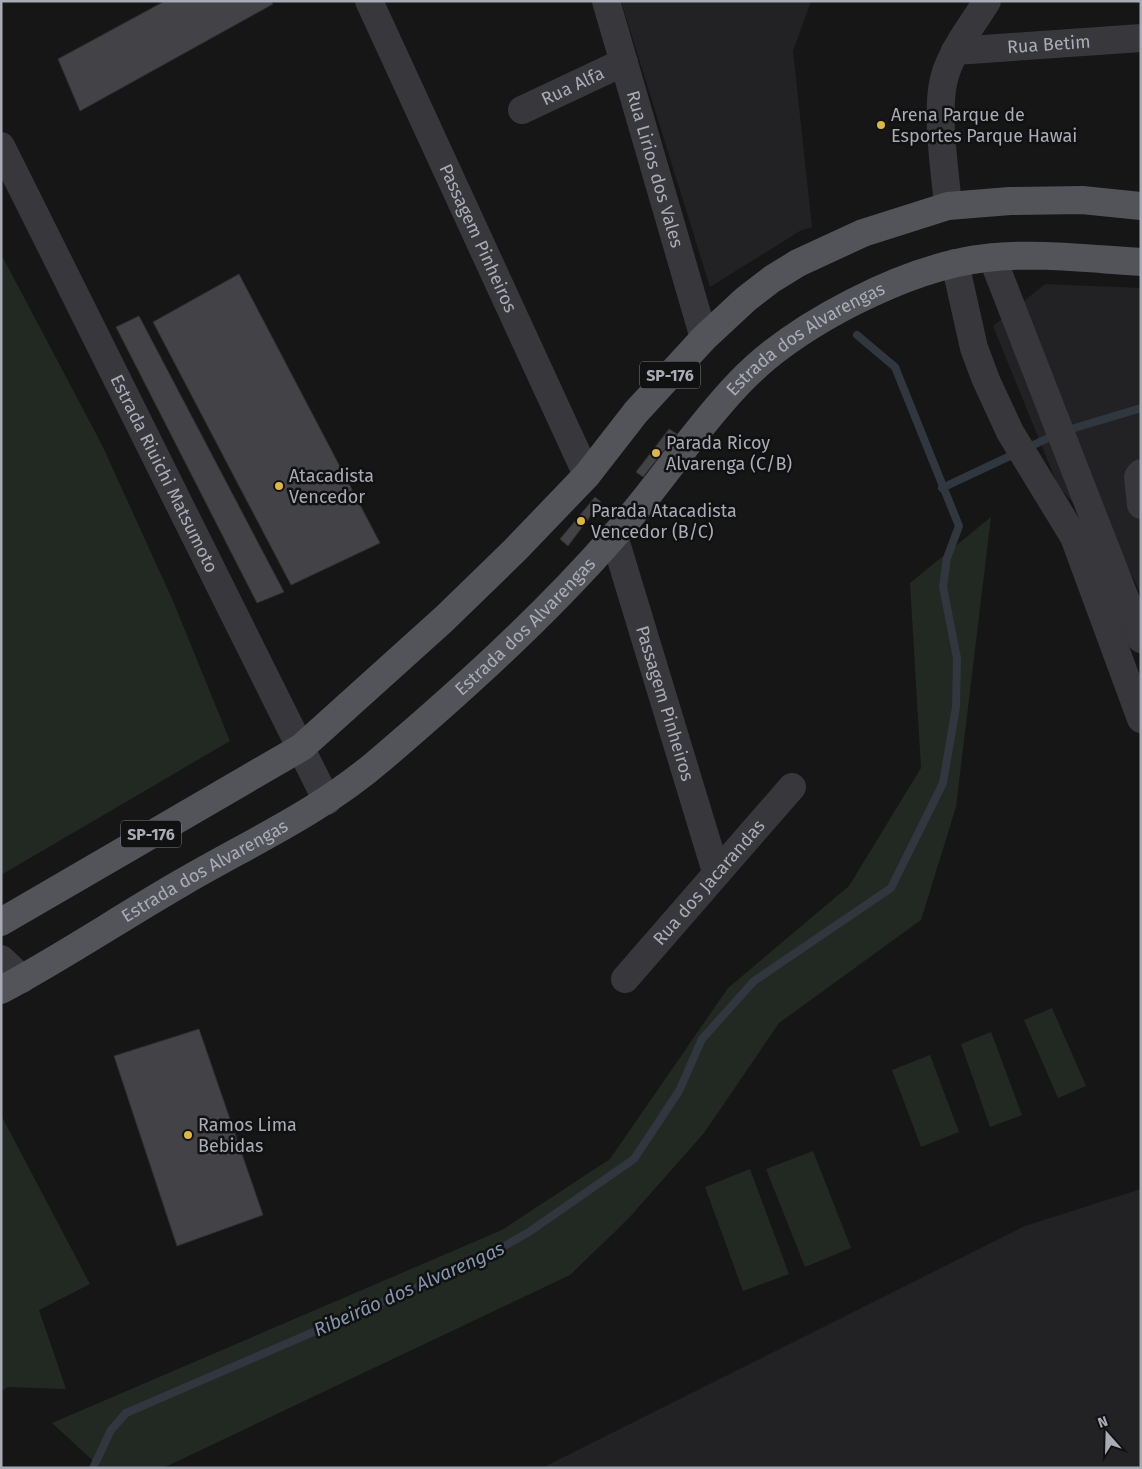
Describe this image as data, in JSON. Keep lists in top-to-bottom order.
{
  "streets": {
    "main road": ["Estrada dos Alvarengas", "SP-176"],
    "street": [
      "Rua Betim",
      "Rua Alfa",
      "Rua Lirios dos Vales",
      "Passagem Pinheiros",
      "Estrada Riuichi Matsumoto",
      "Rua dos Jacarandas"
    ]
  },
  "crossings": [
    ["Rua Alfa", "Rua Lirios dos Vales"],
    ["Rua Lirios dos Vales", "SP-176"],
    ["Passagem Pinheiros", "Estrada dos Alvarengas"],
    ["Passagem Pinheiros", "SP-176"],
    ["Passagem Pinheiros", "Rua dos Jacarandas"],
    ["Estrada dos Alvarengas", "Estrada Riuichi Matsumoto"],
    ["SP-176", "Estrada Riuichi Matsumoto"]
  ],
  "water": ["Ribeirão dos Alvarengas"],
  "places": [
    "Arena Parque de Esportes Parque Hawai",
    "Parada Ricoy Alvarenga (C/B)",
    "Atacadista Vencedor",
    "Parada Atacadista Vencedor (B/C)",
    "Ramos Lima Bebidas"
  ],
  "north": "top"
}
